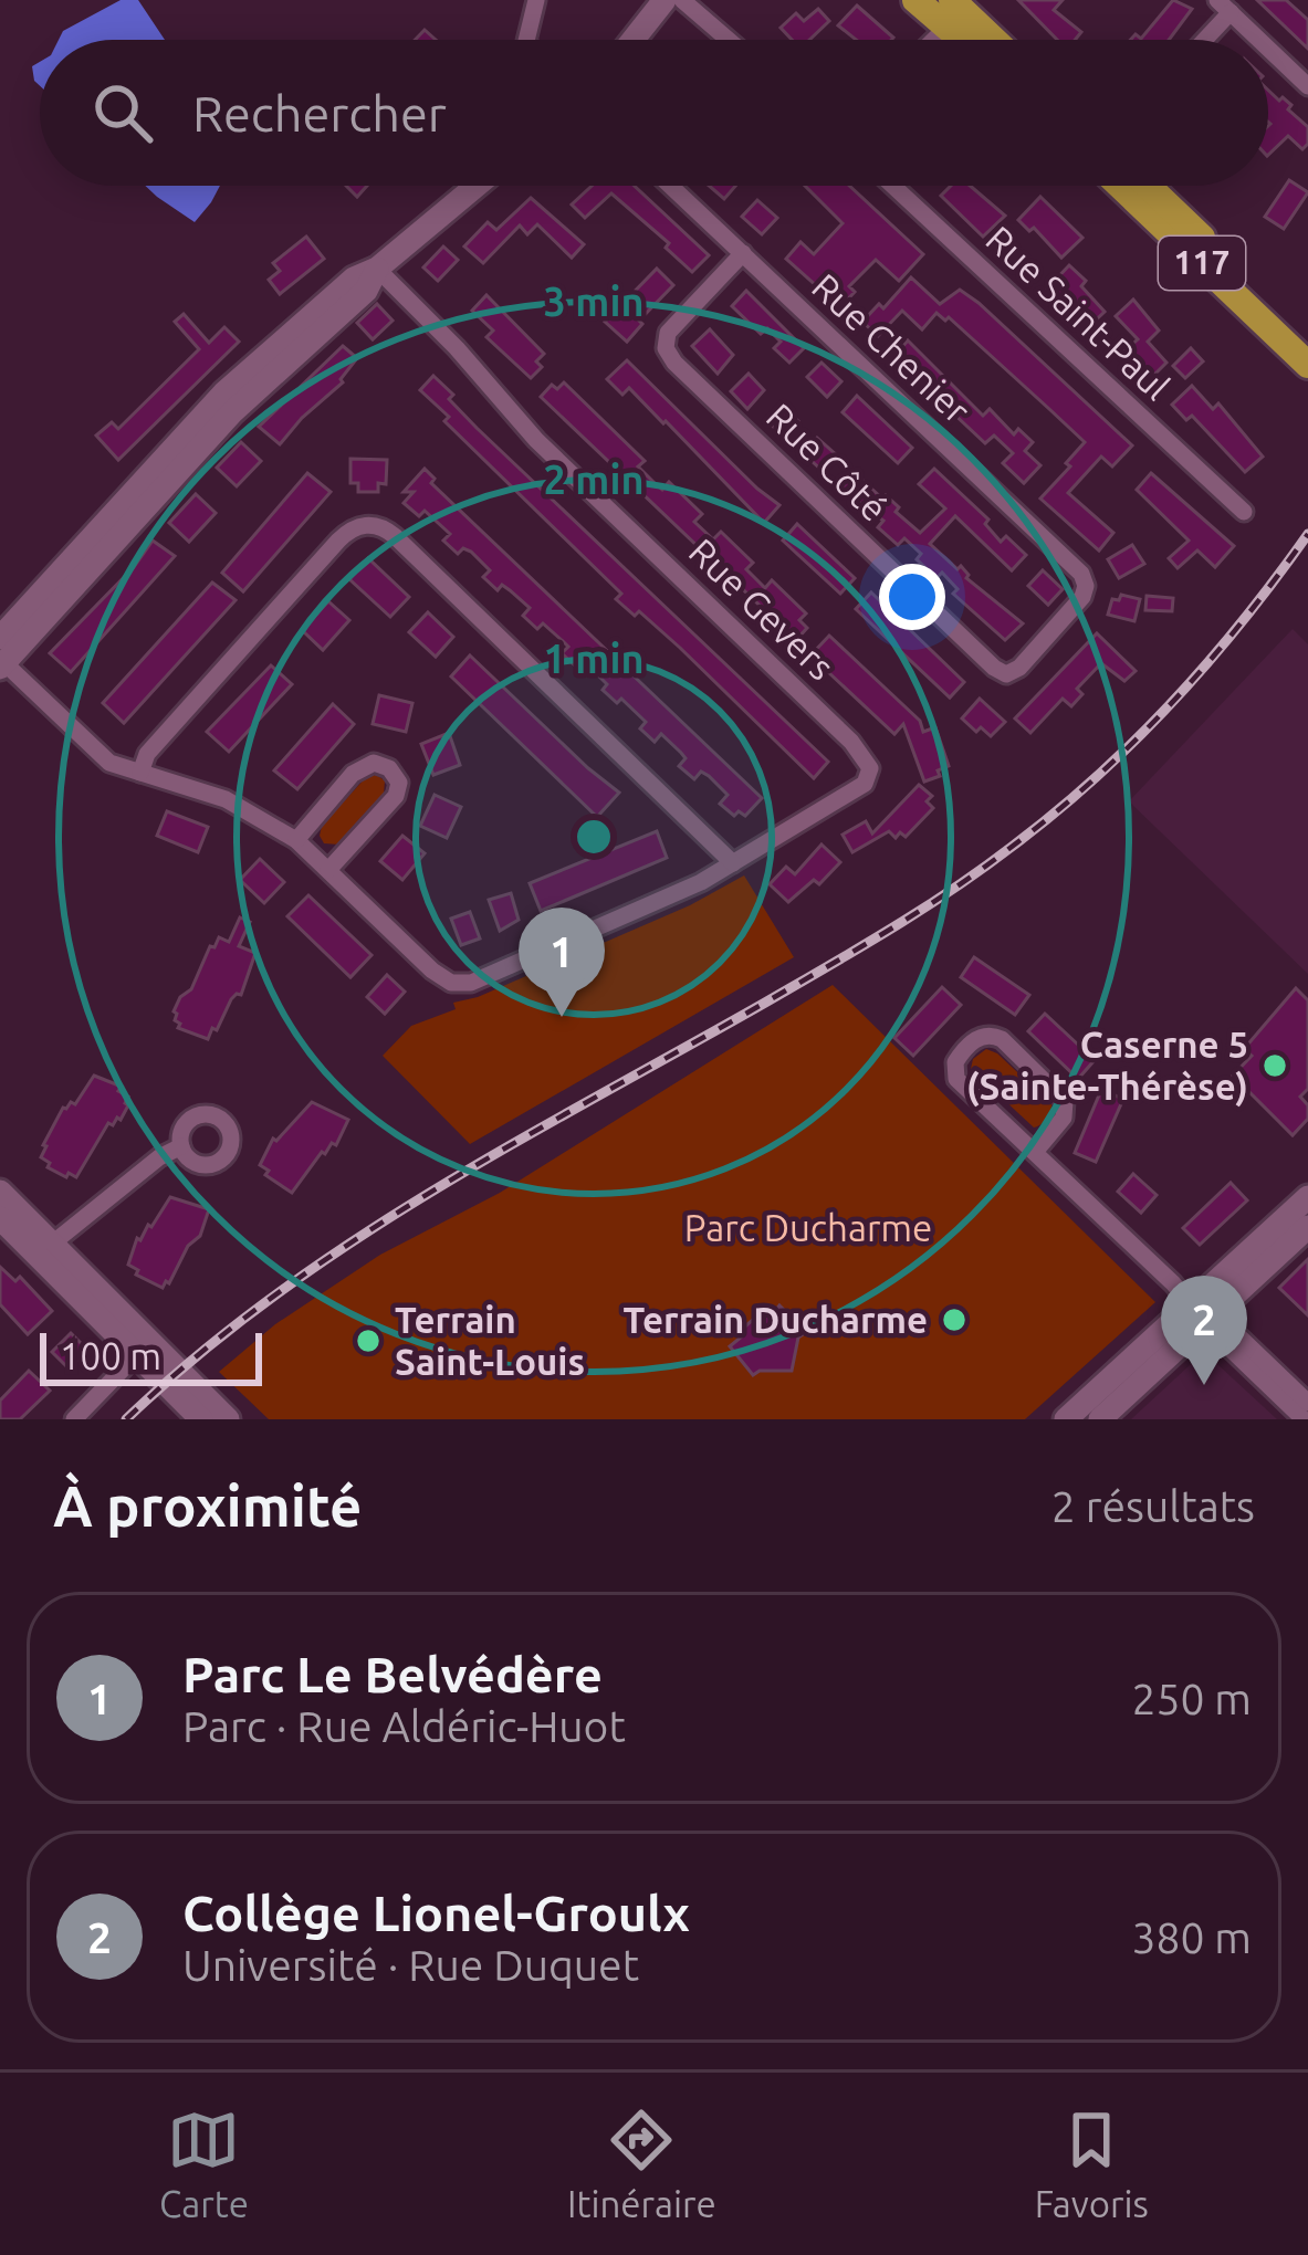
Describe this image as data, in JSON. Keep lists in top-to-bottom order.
{
  "streets": {
    "main road": ["117"],
    "street": [
      "Rue Saint-Paul",
      "Rue Chenier",
      "Rue Côté",
      "Rue Gevers"
    ]
  },
  "crossings": [
    ["Rue Chenier", "Rue Côté"]
  ],
  "parks": ["Parc Ducharme"],
  "places": ["Caserne 5 (Sainte-Thérèse)", "Terrain Ducharme", "Terrain Saint-Louis"],
  "scale_bar": "100 m",
  "page": {
    "search": "Rechercher",
    "pins": ["1", "2"],
    "scale": "100 m",
    "heading": ["À proximité", "2 résultats"],
    "list": [
      {
        "mark": "1",
        "name": "Parc Le Belvédère",
        "note": "Parc · Rue Aldéric-Huot",
        "value": "250 m"
      },
      {
        "mark": "2",
        "name": "Collège Lionel-Groulx",
        "note": "Université · Rue Duquet",
        "value": "380 m"
      }
    ],
    "nav": ["Carte", "Itinéraire", "Favoris"]
  },
  "rings": ["3 min", "2 min", "1 min"]
}
